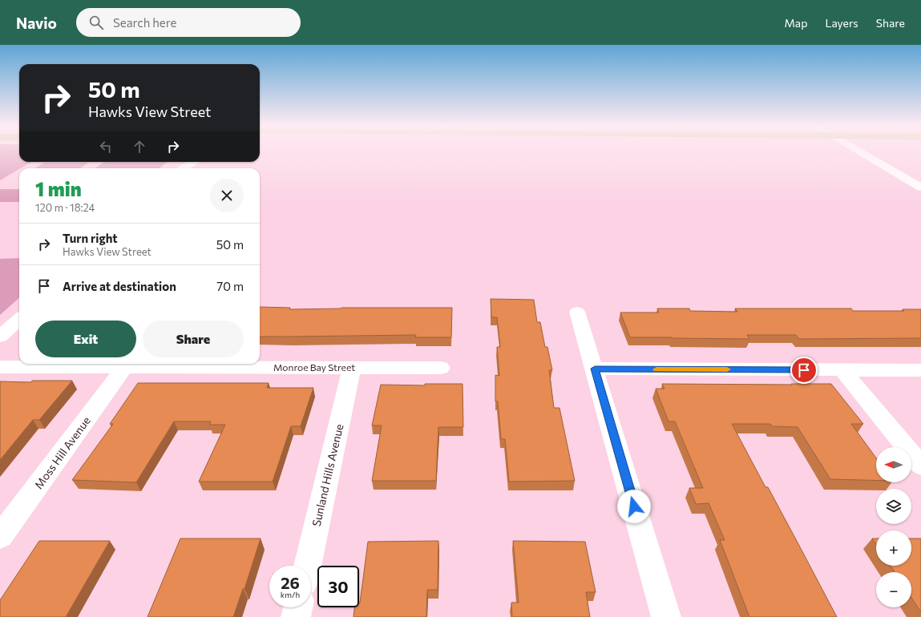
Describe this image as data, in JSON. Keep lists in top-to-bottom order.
{
  "streets": {
    "street": ["Monroe Bay Street", "Moss Hill Avenue", "Sunland Hills Avenue"]
  },
  "crossings": [
    ["Monroe Bay Street", "Moss Hill Avenue"],
    ["Monroe Bay Street", "Sunland Hills Avenue"]
  ],
  "north": "left",
  "page": {
    "header": "Navio",
    "search": "Search here",
    "nav": ["Map", "Layers", "Share"],
    "turn": ["50 m", "Hawks View Street"],
    "heading": ["1 min", "120 m · 18:24"],
    "list": [
      {
        "name": "Turn right",
        "note": "Hawks View Street",
        "value": "50 m"
      },
      {
        "name": "Arrive at destination",
        "value": "70 m"
      }
    ],
    "buttons": ["Exit", "Share"],
    "map_buttons": ["+", "−"],
    "speed": "26 km/h",
    "limit": "30"
  }
}
